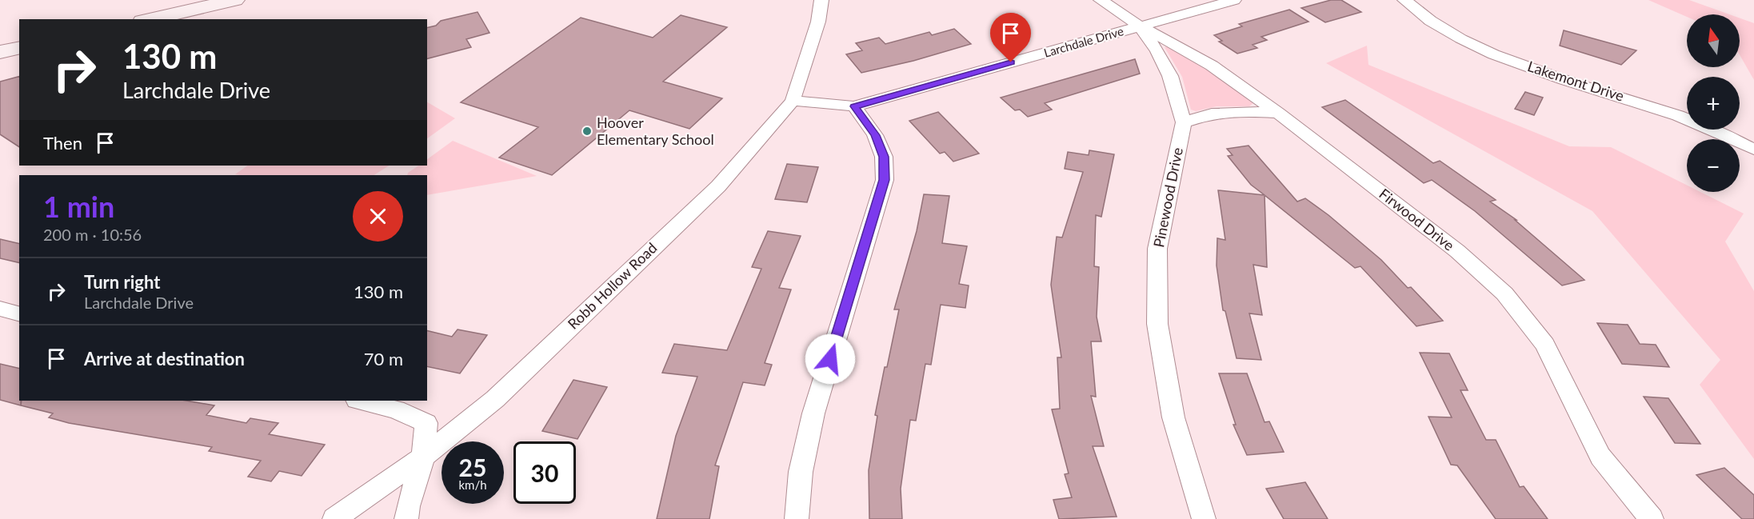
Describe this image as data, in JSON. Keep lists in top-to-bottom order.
{
  "streets": {
    "street": [
      "Larchdale Drive",
      "Lakemont Drive",
      "Pinewood Drive",
      "Firwood Drive",
      "Robb Hollow Road"
    ]
  },
  "crossings": [
    ["Larchdale Drive", "Pinewood Drive"],
    ["Larchdale Drive", "Firwood Drive"],
    ["Larchdale Drive", "Robb Hollow Road"],
    ["Pinewood Drive", "Firwood Drive"]
  ],
  "places": ["Hoover Elementary School"],
  "north": "top",
  "page": {
    "map_buttons": ["+", "−"],
    "turn": ["130 m", "Larchdale Drive"],
    "then": "Then",
    "heading": ["1 min", "200 m · 10:56"],
    "list": [
      {
        "name": "Turn right",
        "note": "Larchdale Drive",
        "value": "130 m"
      },
      {
        "name": "Arrive at destination",
        "value": "70 m"
      }
    ],
    "speed": "25 km/h",
    "limit": "30"
  }
}
